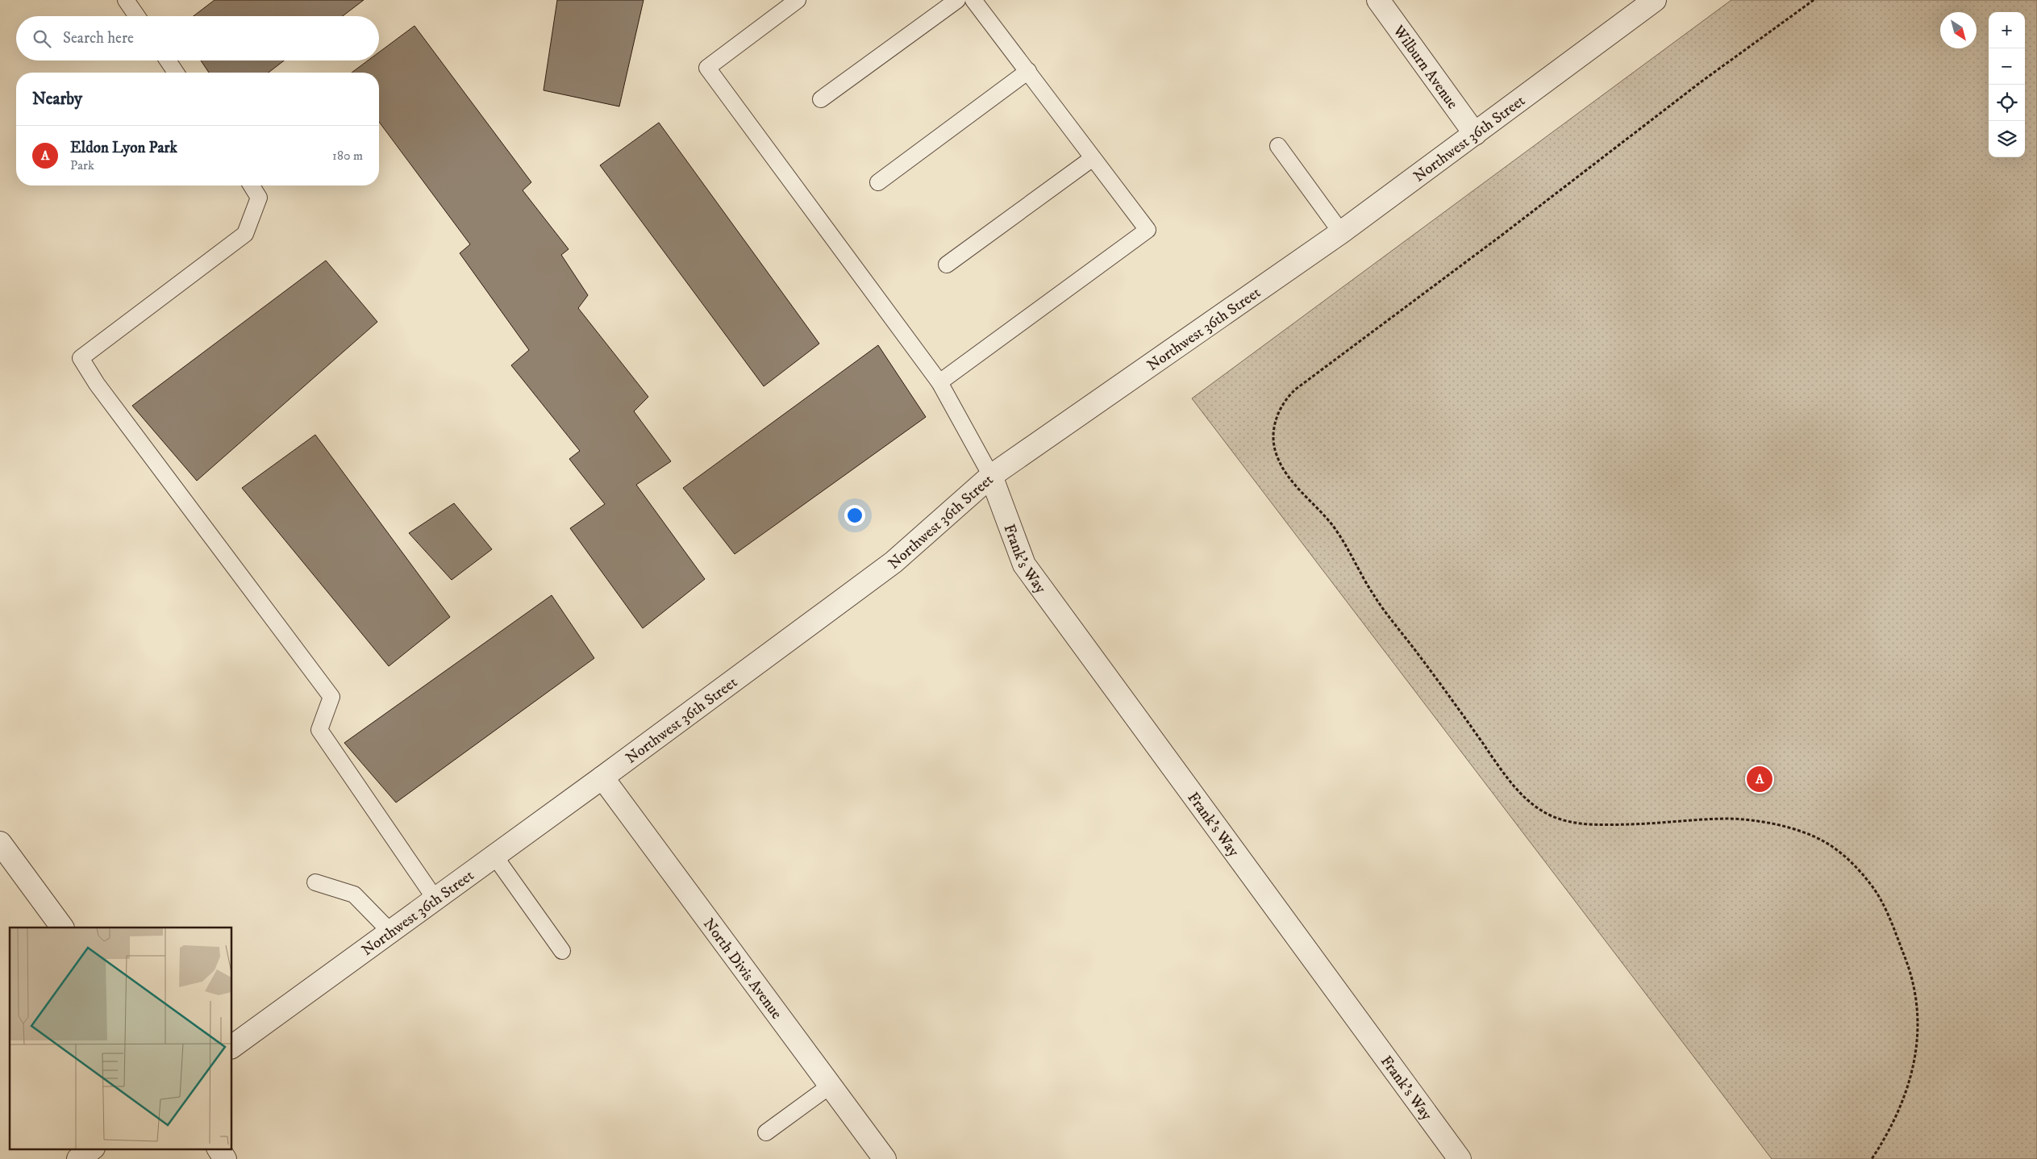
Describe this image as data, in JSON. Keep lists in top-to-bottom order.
{
  "streets": {
    "street": [
      "Wilburn Avenue",
      "Northwest 36th Street",
      "Frank's Way",
      "North Divis Avenue"
    ]
  },
  "crossings": [
    ["Wilburn Avenue", "Northwest 36th Street"],
    ["Northwest 36th Street", "Frank's Way"],
    ["Northwest 36th Street", "North Divis Avenue"]
  ],
  "north": "bottom right",
  "page": {
    "map_buttons": ["+", "−"],
    "search": "Search here",
    "heading": "Nearby",
    "list": [
      {
        "mark": "A",
        "name": "Eldon Lyon Park",
        "note": "Park",
        "value": "180 m"
      }
    ],
    "pins": "A"
  }
}
